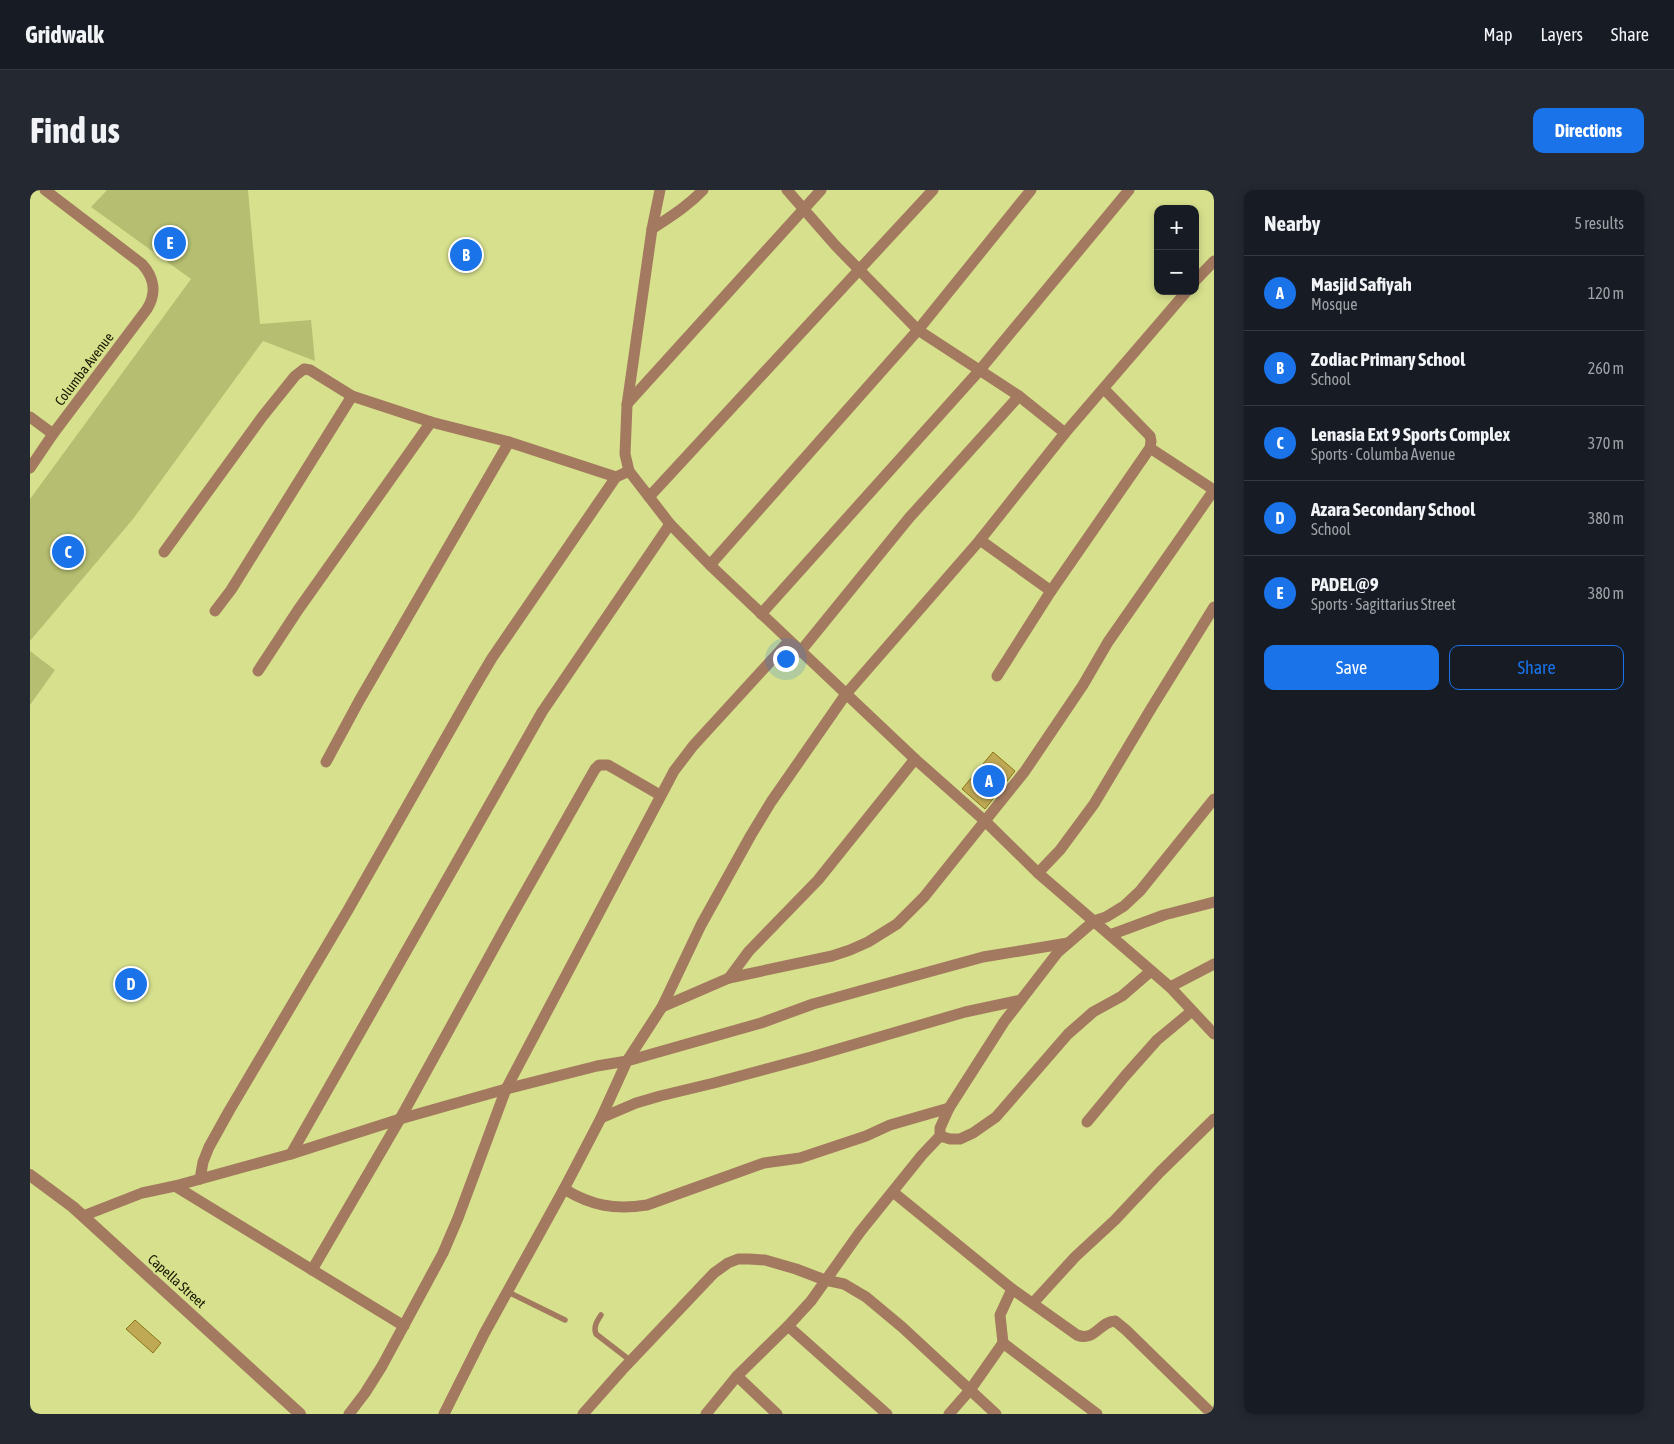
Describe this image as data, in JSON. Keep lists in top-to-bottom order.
{
  "streets": {
    "street": ["Columba Avenue", "Capella Street"]
  },
  "page": {
    "header": "Gridwalk",
    "nav": ["Map", "Layers", "Share"],
    "buttons": [
      "Directions",
      ["Save", "Share"]
    ],
    "title": "Find us",
    "heading": ["Nearby", "5 results"],
    "map_buttons": ["+", "−"],
    "pins": [
      "E",
      "B",
      "C",
      "A",
      "D"
    ],
    "list": [
      {
        "mark": "A",
        "name": "Masjid Safiyah",
        "note": "Mosque",
        "value": "120 m"
      },
      {
        "mark": "B",
        "name": "Zodiac Primary School",
        "note": "School",
        "value": "260 m"
      },
      {
        "mark": "C",
        "name": "Lenasia Ext 9 Sports Complex",
        "note": "Sports · Columba Avenue",
        "value": "370 m"
      },
      {
        "mark": "D",
        "name": "Azara Secondary School",
        "note": "School",
        "value": "380 m"
      },
      {
        "mark": "E",
        "name": "PADEL@9",
        "note": "Sports · Sagittarius Street",
        "value": "380 m"
      }
    ]
  }
}
